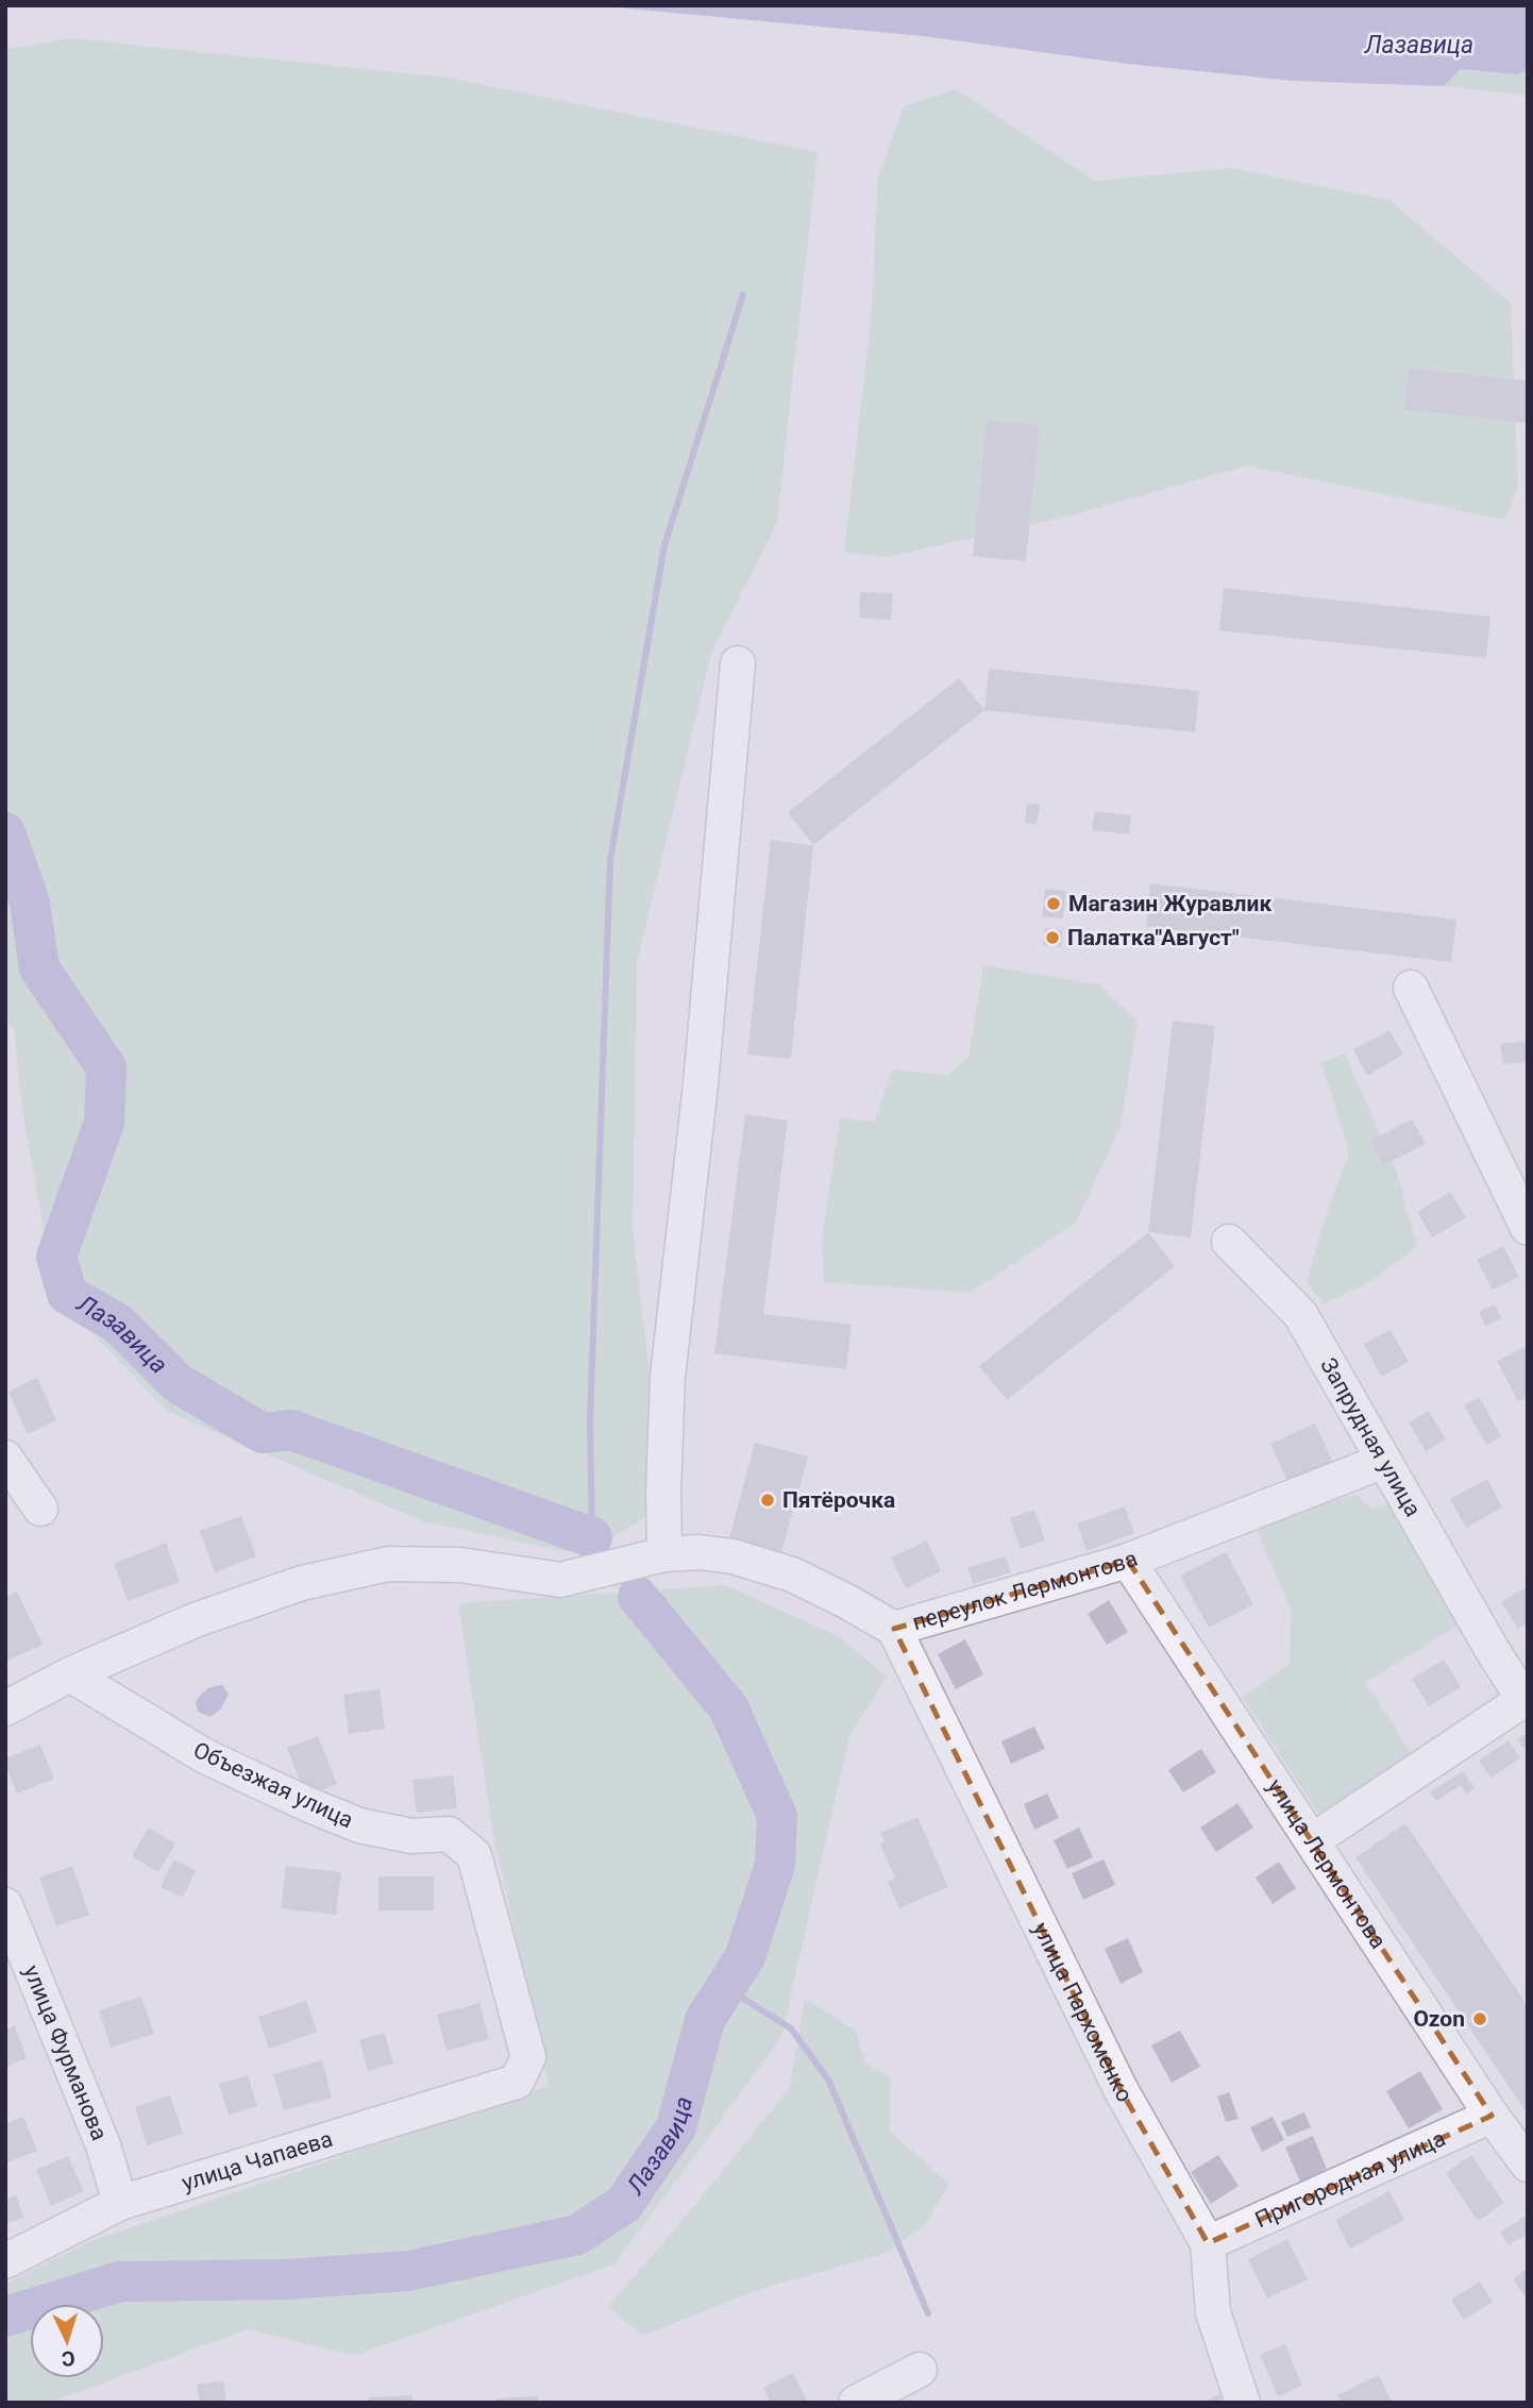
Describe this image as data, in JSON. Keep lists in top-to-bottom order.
{
  "streets": {
    "street": [
      "Запрудная улица",
      "переулок Лермонтова",
      "Объезжая улица",
      "улица Лермонтова",
      "улица Пархоменко",
      "улица Фурманова",
      "улица Чапаева",
      "Пригородная улица"
    ]
  },
  "crossings": [
    ["Запрудная улица", "переулок Лермонтова"],
    ["переулок Лермонтова", "Объезжая улица"],
    ["переулок Лермонтова", "улица Лермонтова"],
    ["переулок Лермонтова", "улица Пархоменко"],
    ["Объезжая улица", "улица Чапаева"],
    ["улица Лермонтова", "Пригородная улица"],
    ["улица Пархоменко", "Пригородная улица"],
    ["улица Фурманова", "улица Чапаева"]
  ],
  "water": ["Лазавица"],
  "places": [
    "Магазин Журавлик",
    "Палатка\"Август\"",
    "Пятёрочка",
    "Ozon"
  ],
  "north": "bottom"
}
